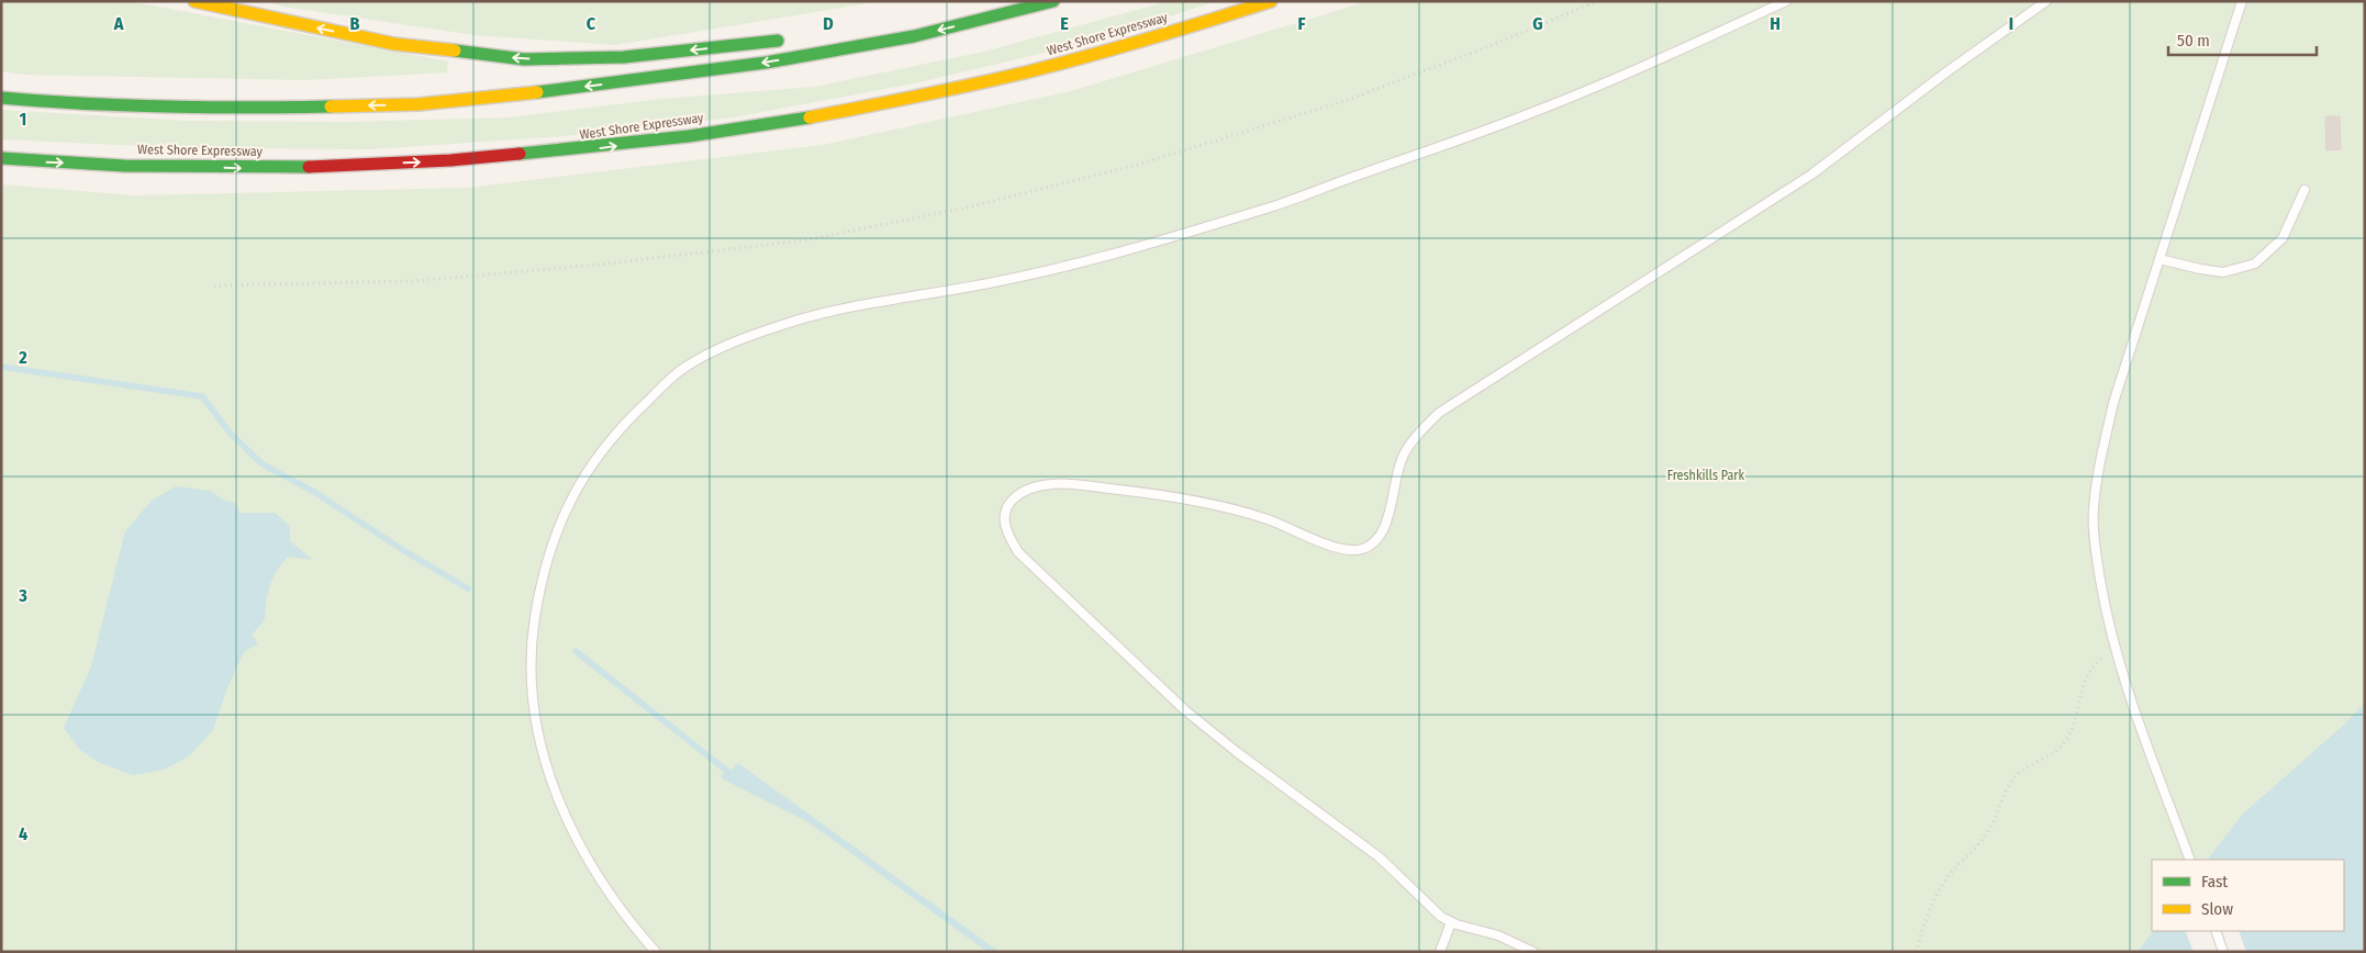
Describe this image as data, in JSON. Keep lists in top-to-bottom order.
{
  "streets": {
    "highway": ["West Shore Expressway"]
  },
  "parks": ["Freshkills Park"],
  "legend": ["Fast", "Slow"],
  "scale_bar": "50 m",
  "grid": {
    "columns": [
      "A",
      "B",
      "C",
      "D",
      "E",
      "F",
      "G",
      "H",
      "I"
    ],
    "rows": [
      "1",
      "2",
      "3",
      "4"
    ]
  }
}
